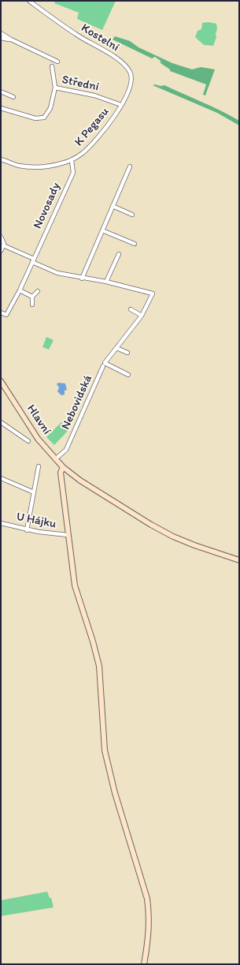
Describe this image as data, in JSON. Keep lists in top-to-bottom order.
{
  "streets": {
    "street": [
      "Kostelní",
      "Střední",
      "K Pegasu",
      "Novosady",
      "Nebovidská",
      "Hlavní",
      "U Hájku"
    ]
  },
  "crossings": [
    ["Kostelní", "Střední"],
    ["Kostelní", "K Pegasu"],
    ["Střední", "K Pegasu"],
    ["K Pegasu", "Novosady"],
    ["Nebovidská", "Hlavní"]
  ]
}
